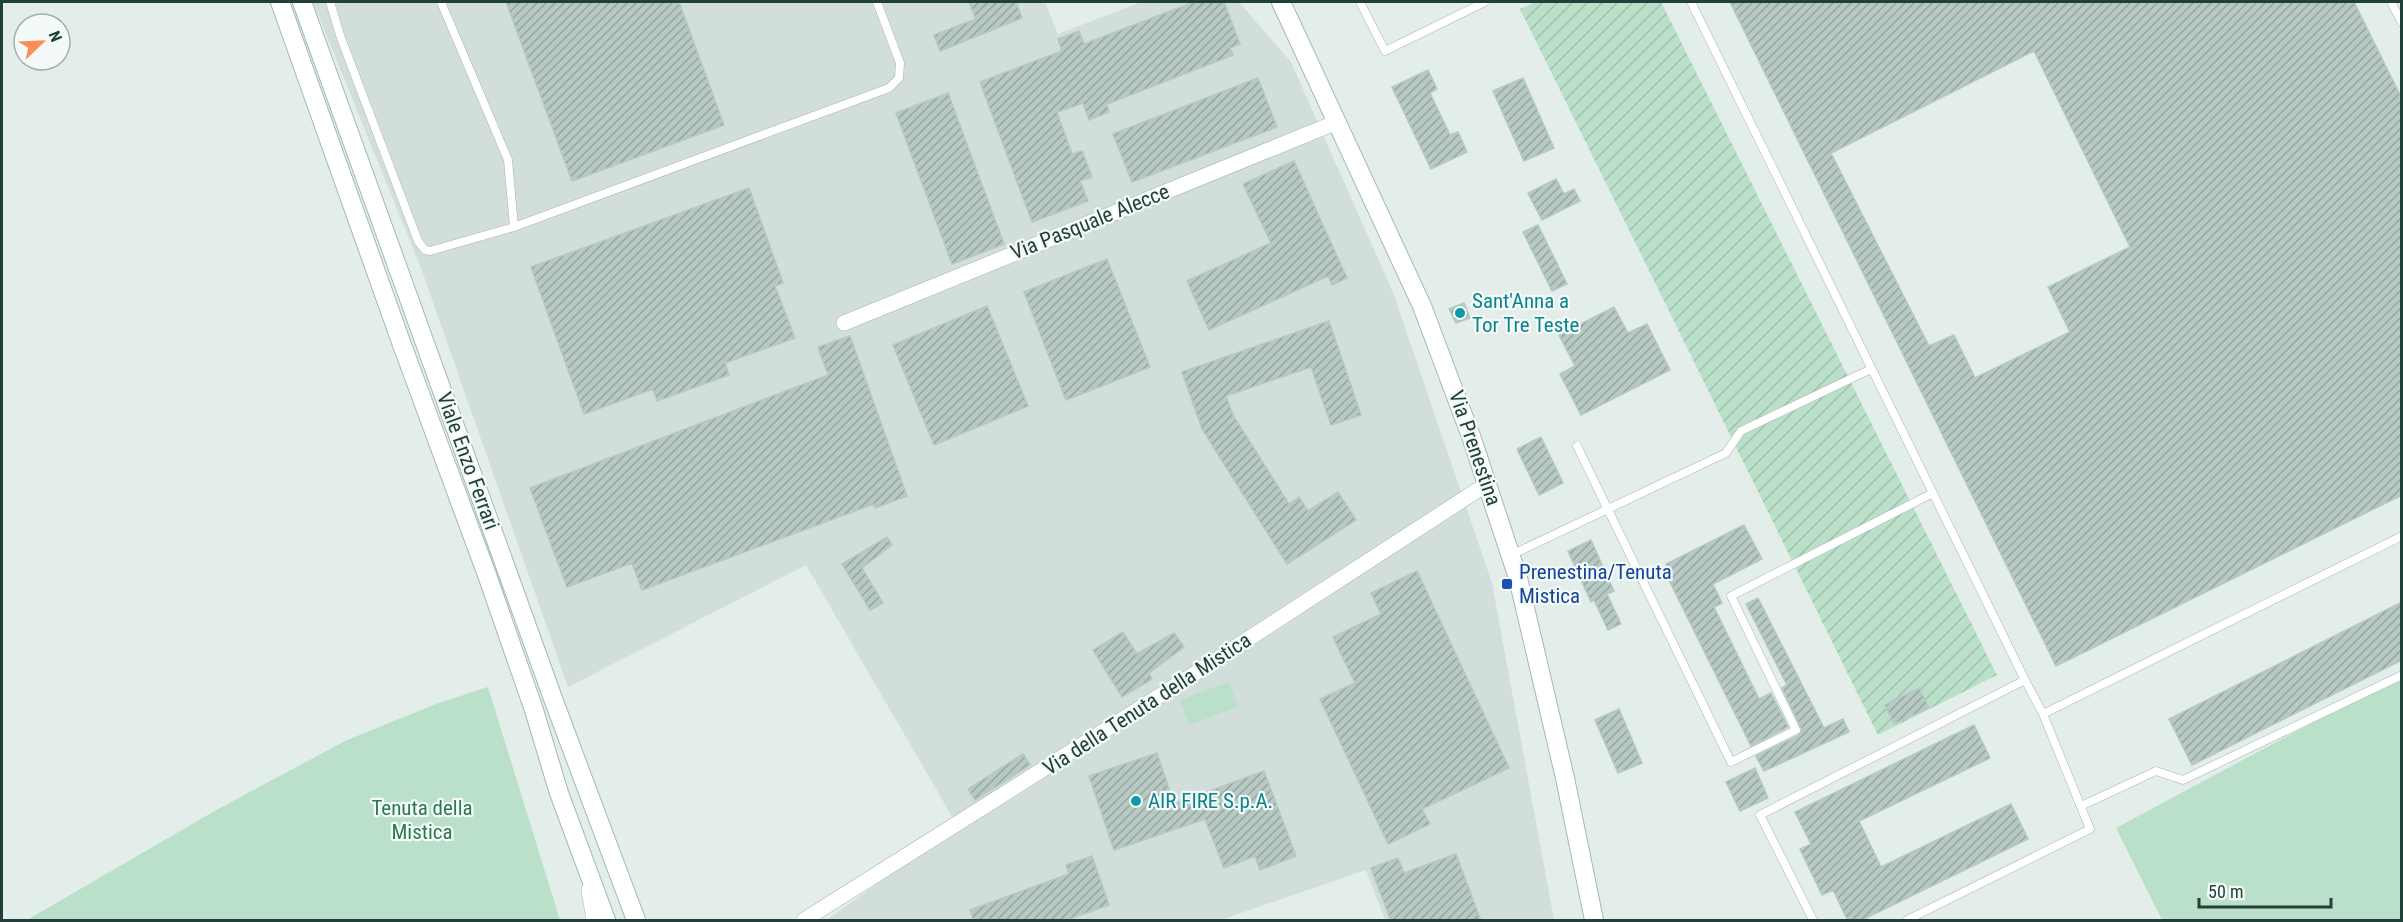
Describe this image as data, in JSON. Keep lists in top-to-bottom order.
{
  "streets": {
    "main road": ["Via Prenestina", "Viale Enzo Ferrari"],
    "street": ["Via Pasquale Alecce", "Via della Tenuta della Mistica"]
  },
  "crossings": [
    ["Via Pasquale Alecce", "Via Prenestina"],
    ["Via Prenestina", "Via della Tenuta della Mistica"]
  ],
  "parks": ["Tenuta della Mistica"],
  "places": {
    "other": ["Sant'Anna a Tor Tre Teste", "AIR FIRE S.p.A."],
    "transit": ["Prenestina/Tenuta Mistica"]
  },
  "scale_bar": "50 m",
  "north": "top right"
}
